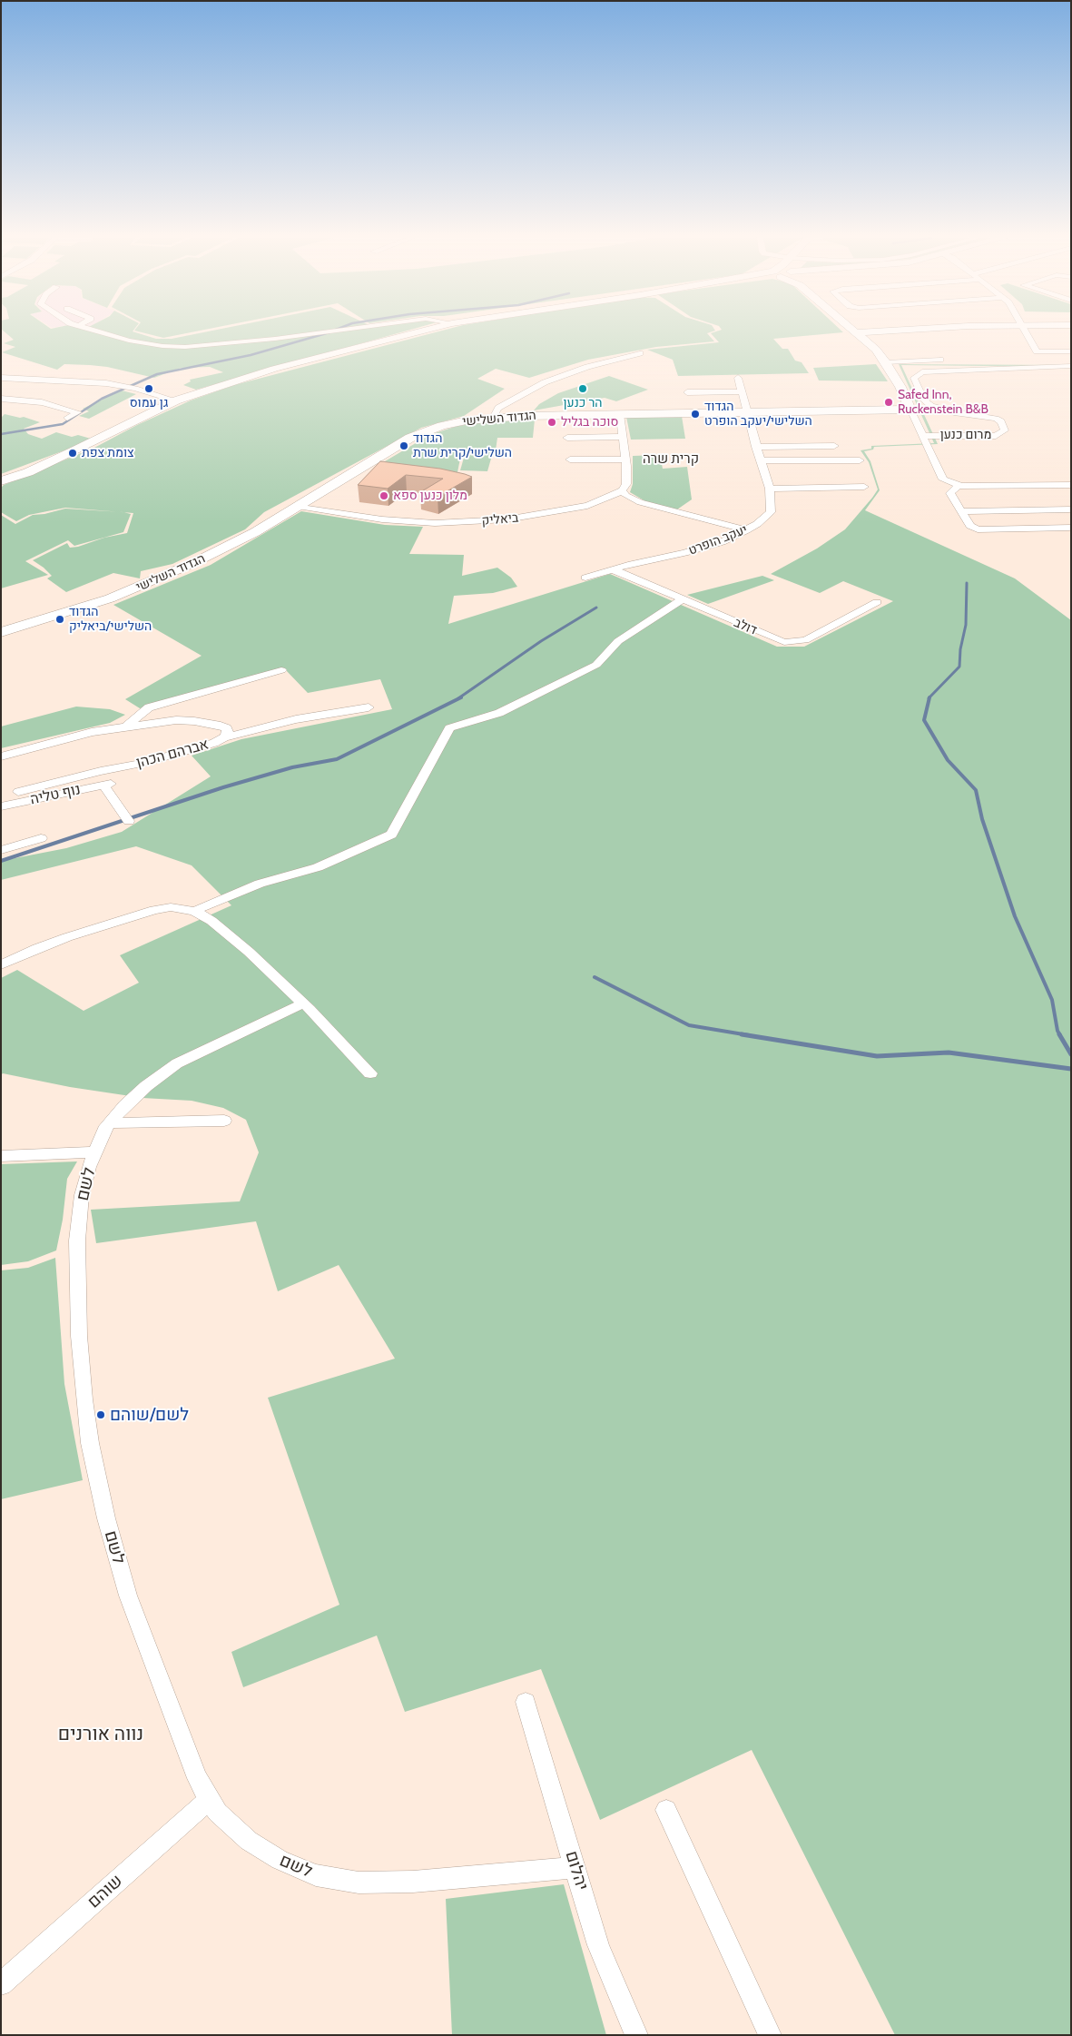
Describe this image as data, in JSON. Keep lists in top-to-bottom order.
{
  "streets": {
    "street": [
      "הגדוד השלישי",
      "מרום כנען",
      "ביאליק",
      "יעקב הופרט",
      "דולב",
      "אברהם הכהן",
      "נוף טליה",
      "לשם",
      "יהלום",
      "שוהם"
    ]
  },
  "crossings": [
    ["הגדוד השלישי", "מרום כנען"],
    ["הגדוד השלישי", "ביאליק"],
    ["הגדוד השלישי", "יעקב הופרט"],
    ["יעקב הופרט", "דולב"],
    ["לשם", "יהלום"],
    ["לשם", "שוהם"]
  ],
  "districts": ["קרית שרה", "נווה אורנים"],
  "places": [
    "גן עמוס",
    "הר כנען",
    "Safed Inn, Ruckenstein B&B",
    "הגדוד השלישי/יעקב הופרט",
    "סוכה בגליל",
    "הגדוד השלישי/קרית שרת",
    "צומת צפת",
    "מלון כנען ספא",
    "הגדוד השלישי/ביאליק",
    "לשם/שוהם"
  ]
}
